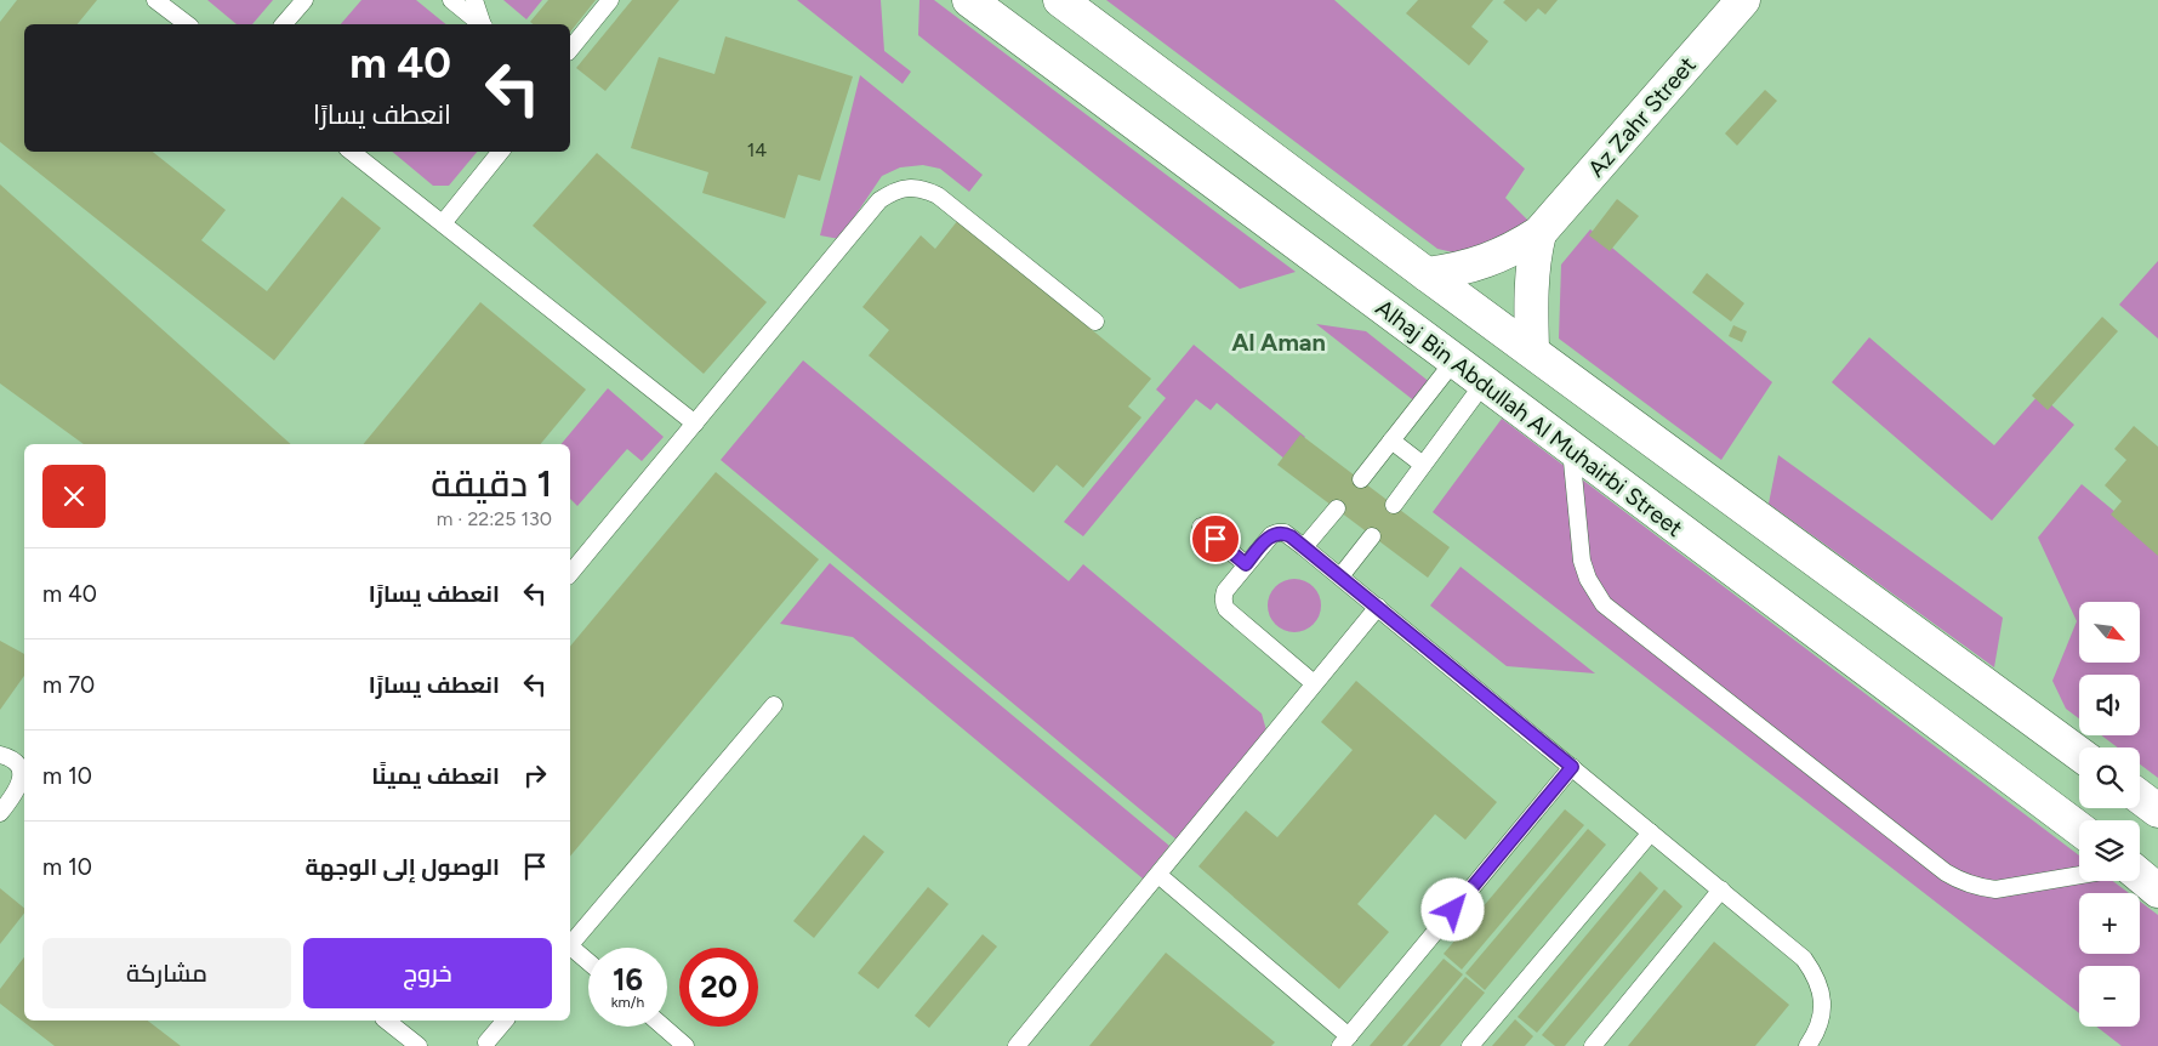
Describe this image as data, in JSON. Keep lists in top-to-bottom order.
{
  "streets": {
    "street": ["Az Zahr Street", "Alhaj Bin Abdullah Al Muhairbi Street"]
  },
  "districts": ["Al Aman"],
  "house_numbers": ["14"],
  "north": "bottom right",
  "page": {
    "turn": ["40 m", "انعطف يسارًا"],
    "heading": ["1 دقيقة", "130 m · 22:25"],
    "list": [
      {
        "name": "انعطف يسارًا",
        "value": "40 m"
      },
      {
        "name": "انعطف يسارًا",
        "value": "70 m"
      },
      {
        "name": "انعطف يمينًا",
        "value": "10 m"
      },
      {
        "name": "الوصول إلى الوجهة",
        "value": "10 m"
      }
    ],
    "map_buttons": ["+", "−"],
    "buttons": ["خروج", "مشاركة"],
    "speed": "16 km/h",
    "limit": "20"
  }
}
